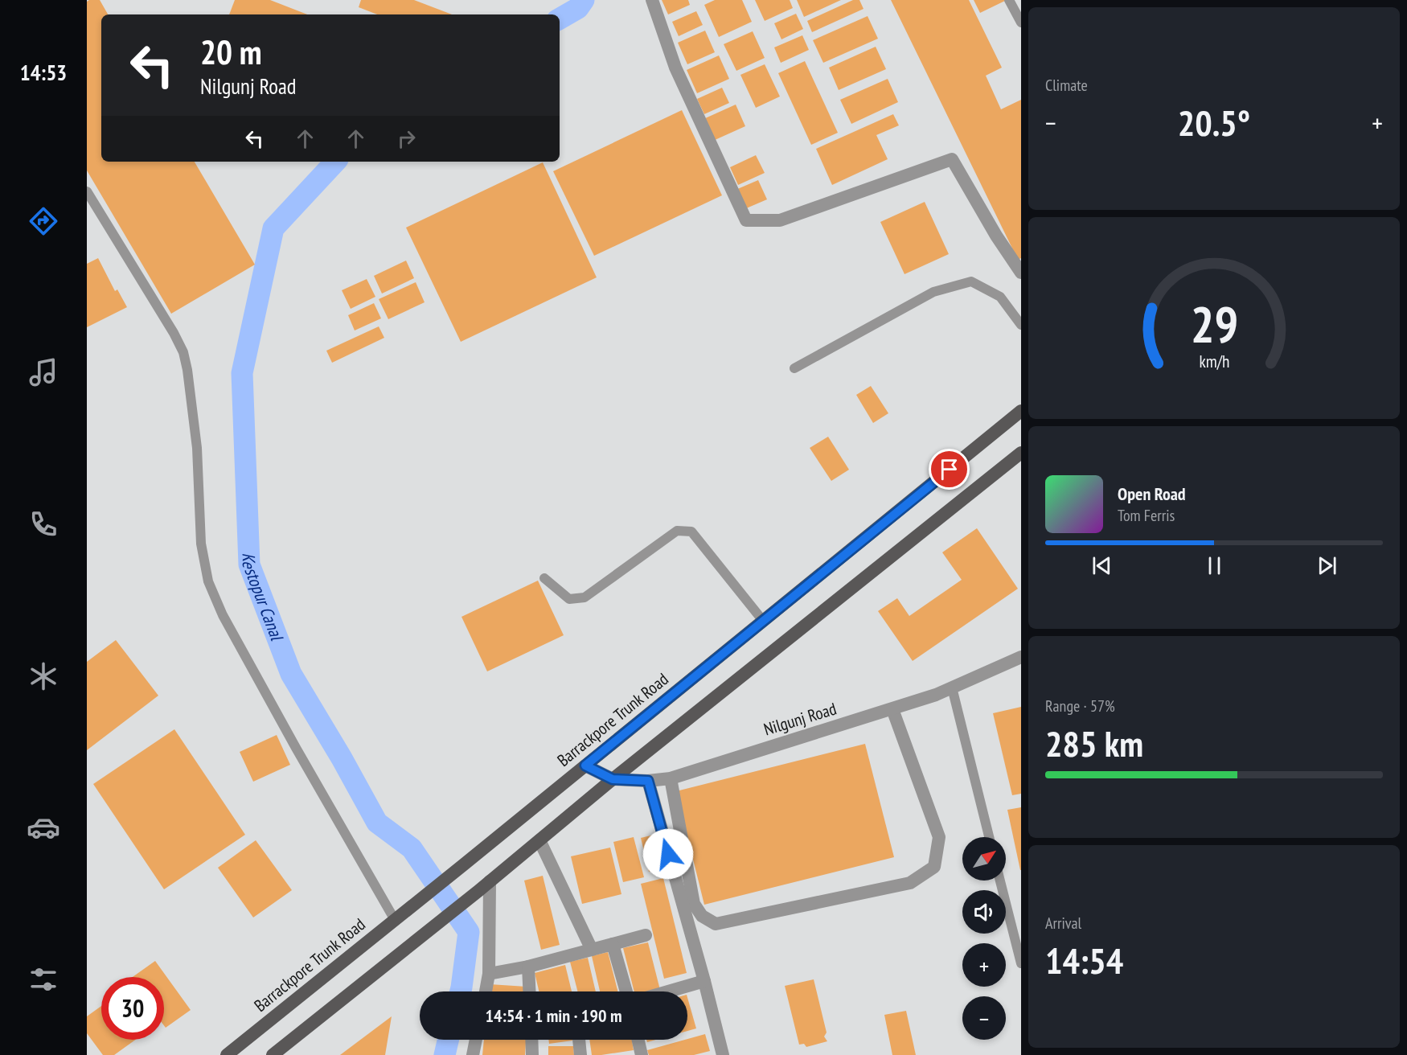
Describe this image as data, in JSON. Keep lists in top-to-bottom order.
{
  "streets": {
    "main road": ["Barrackpore Trunk Road"],
    "street": ["Nilgunj Road"]
  },
  "crossings": [
    ["Nilgunj Road", "Barrackpore Trunk Road"]
  ],
  "water": ["Kestopur Canal"],
  "north": "top right",
  "page": {
    "tabs": "14:53",
    "tile": [
      "Climate",
      ["Range · 57%", "285 km"],
      ["Arrival", "14:54"]
    ],
    "turn": ["20 m", "Nilgunj Road"],
    "heat": ["−", "20.5°", "+"],
    "song": ["Open Road", "Tom Ferris"],
    "map_buttons": ["+", "−"],
    "limit": "30",
    "trip": "14:54 · 1 min · 190 m",
    "gauge": ["29", "km/h"]
  }
}
